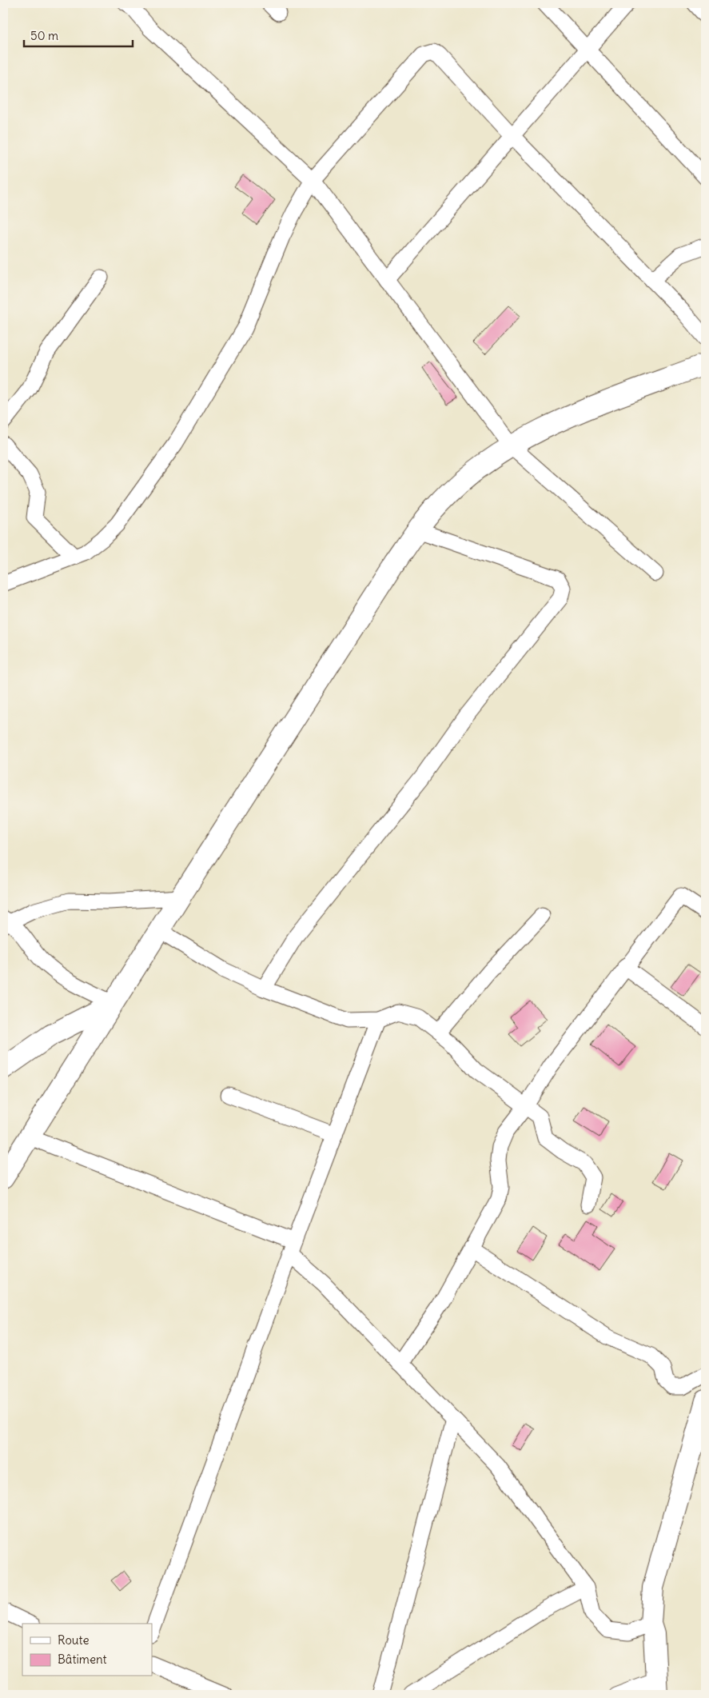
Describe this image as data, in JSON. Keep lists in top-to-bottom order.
{
  "legend": ["Route", "Bâtiment"],
  "scale_bar": "50 m"
}
